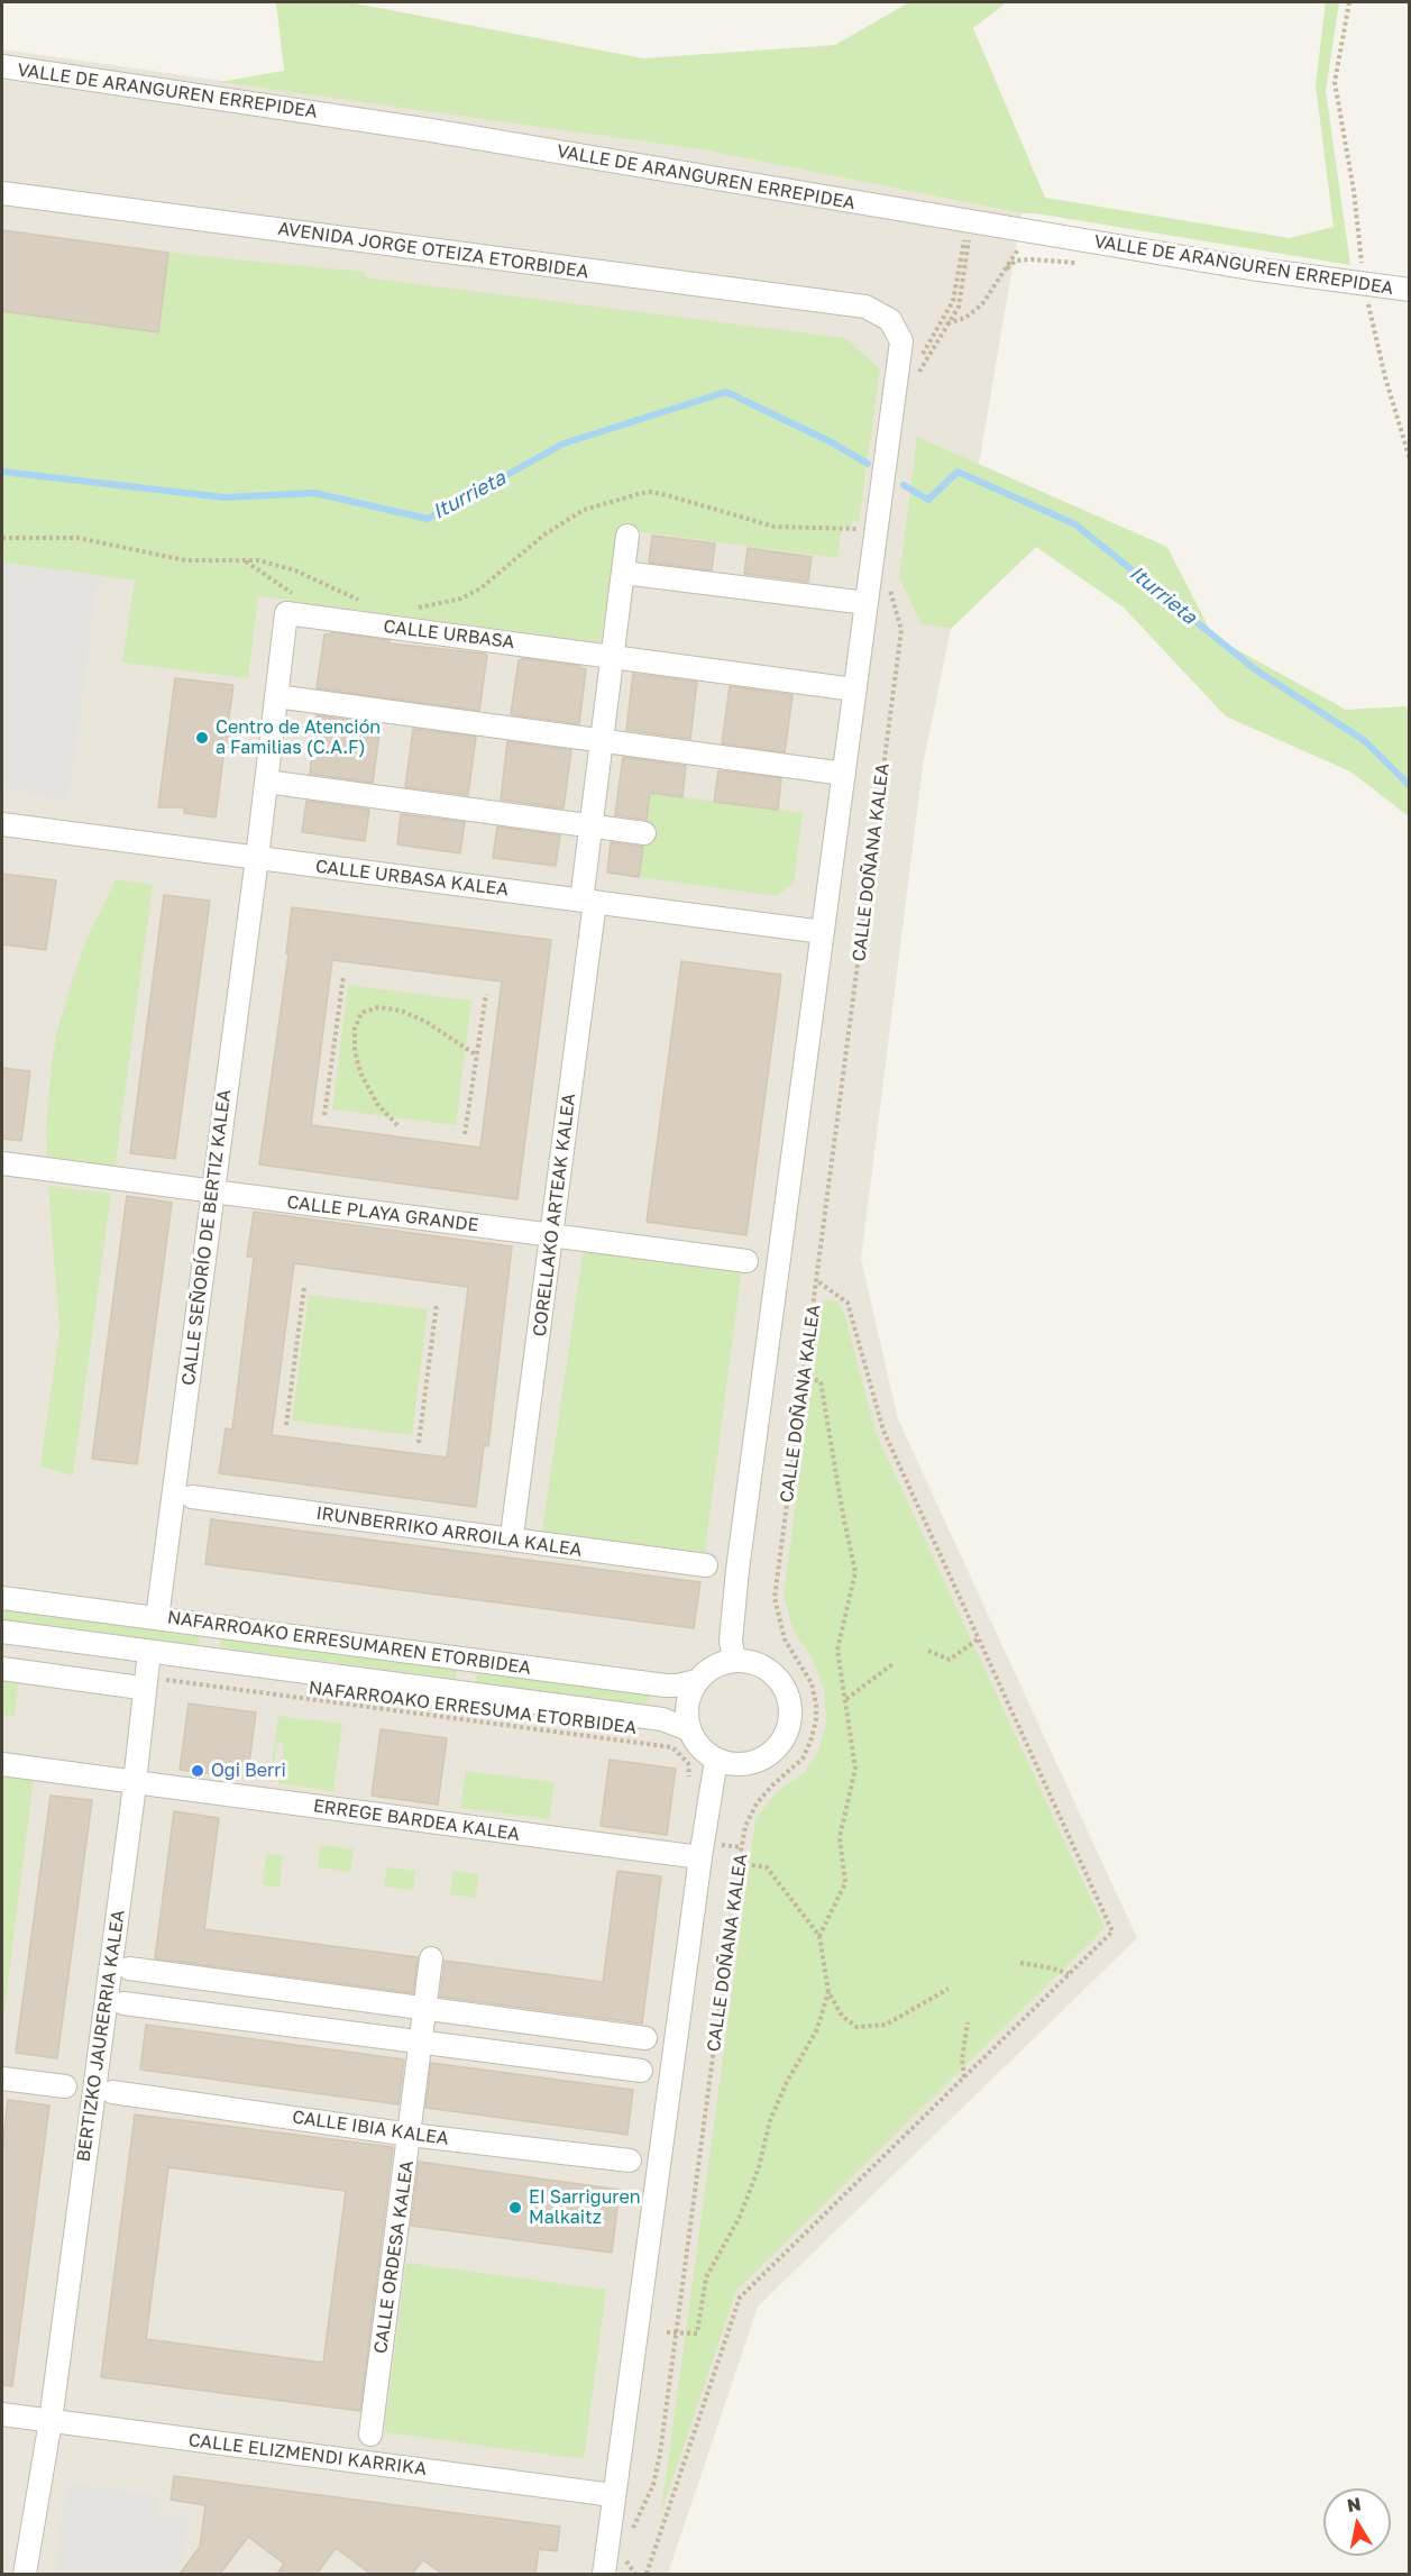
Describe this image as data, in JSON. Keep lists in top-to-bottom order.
{
  "streets": {
    "street": [
      "VALLE DE ARANGUREN ERREPIDEA",
      "AVENIDA JORGE OTEIZA ETORBIDEA",
      "CALLE URBASA",
      "CALLE DOÑANA KALEA",
      "CALLE URBASA KALEA",
      "CALLE PLAYA GRANDE",
      "CORELLAKO ARTEAK KALEA",
      "CALLE SEÑORÍO DE BERTIZ KALEA",
      "IRUNBERRIKO ARROILA KALEA",
      "NAFARROAKO ERRESUMAREN ETORBIDEA",
      "ERREGE BARDEA KALEA",
      "BERTIZKO JAURERRIA KALEA",
      "CALLE IBIA KALEA",
      "CALLE ORDESA KALEA",
      "CALLE ELIZMENDI KARRIKA"
    ],
    "path": ["NAFARROAKO ERRESUMA ETORBIDEA"]
  },
  "crossings": [
    ["AVENIDA JORGE OTEIZA ETORBIDEA", "CALLE DOÑANA KALEA"],
    ["CALLE URBASA", "CALLE DOÑANA KALEA"],
    ["CALLE DOÑANA KALEA", "CALLE URBASA KALEA"],
    ["CALLE DOÑANA KALEA", "NAFARROAKO ERRESUMAREN ETORBIDEA"],
    ["CALLE URBASA KALEA", "CORELLAKO ARTEAK KALEA"],
    ["CALLE URBASA KALEA", "CALLE SEÑORÍO DE BERTIZ KALEA"],
    ["CALLE SEÑORÍO DE BERTIZ KALEA", "NAFARROAKO ERRESUMAREN ETORBIDEA"],
    ["NAFARROAKO ERRESUMAREN ETORBIDEA", "BERTIZKO JAURERRIA KALEA"],
    ["BERTIZKO JAURERRIA KALEA", "CALLE ELIZMENDI KARRIKA"],
    ["CALLE IBIA KALEA", "CALLE ORDESA KALEA"]
  ],
  "water": ["Iturrieta"],
  "places": ["Centro de Atención a Familias (C.A.F)", "Ogi Berri", "EI Sarriguren Malkaitz"],
  "north": "top"
}
